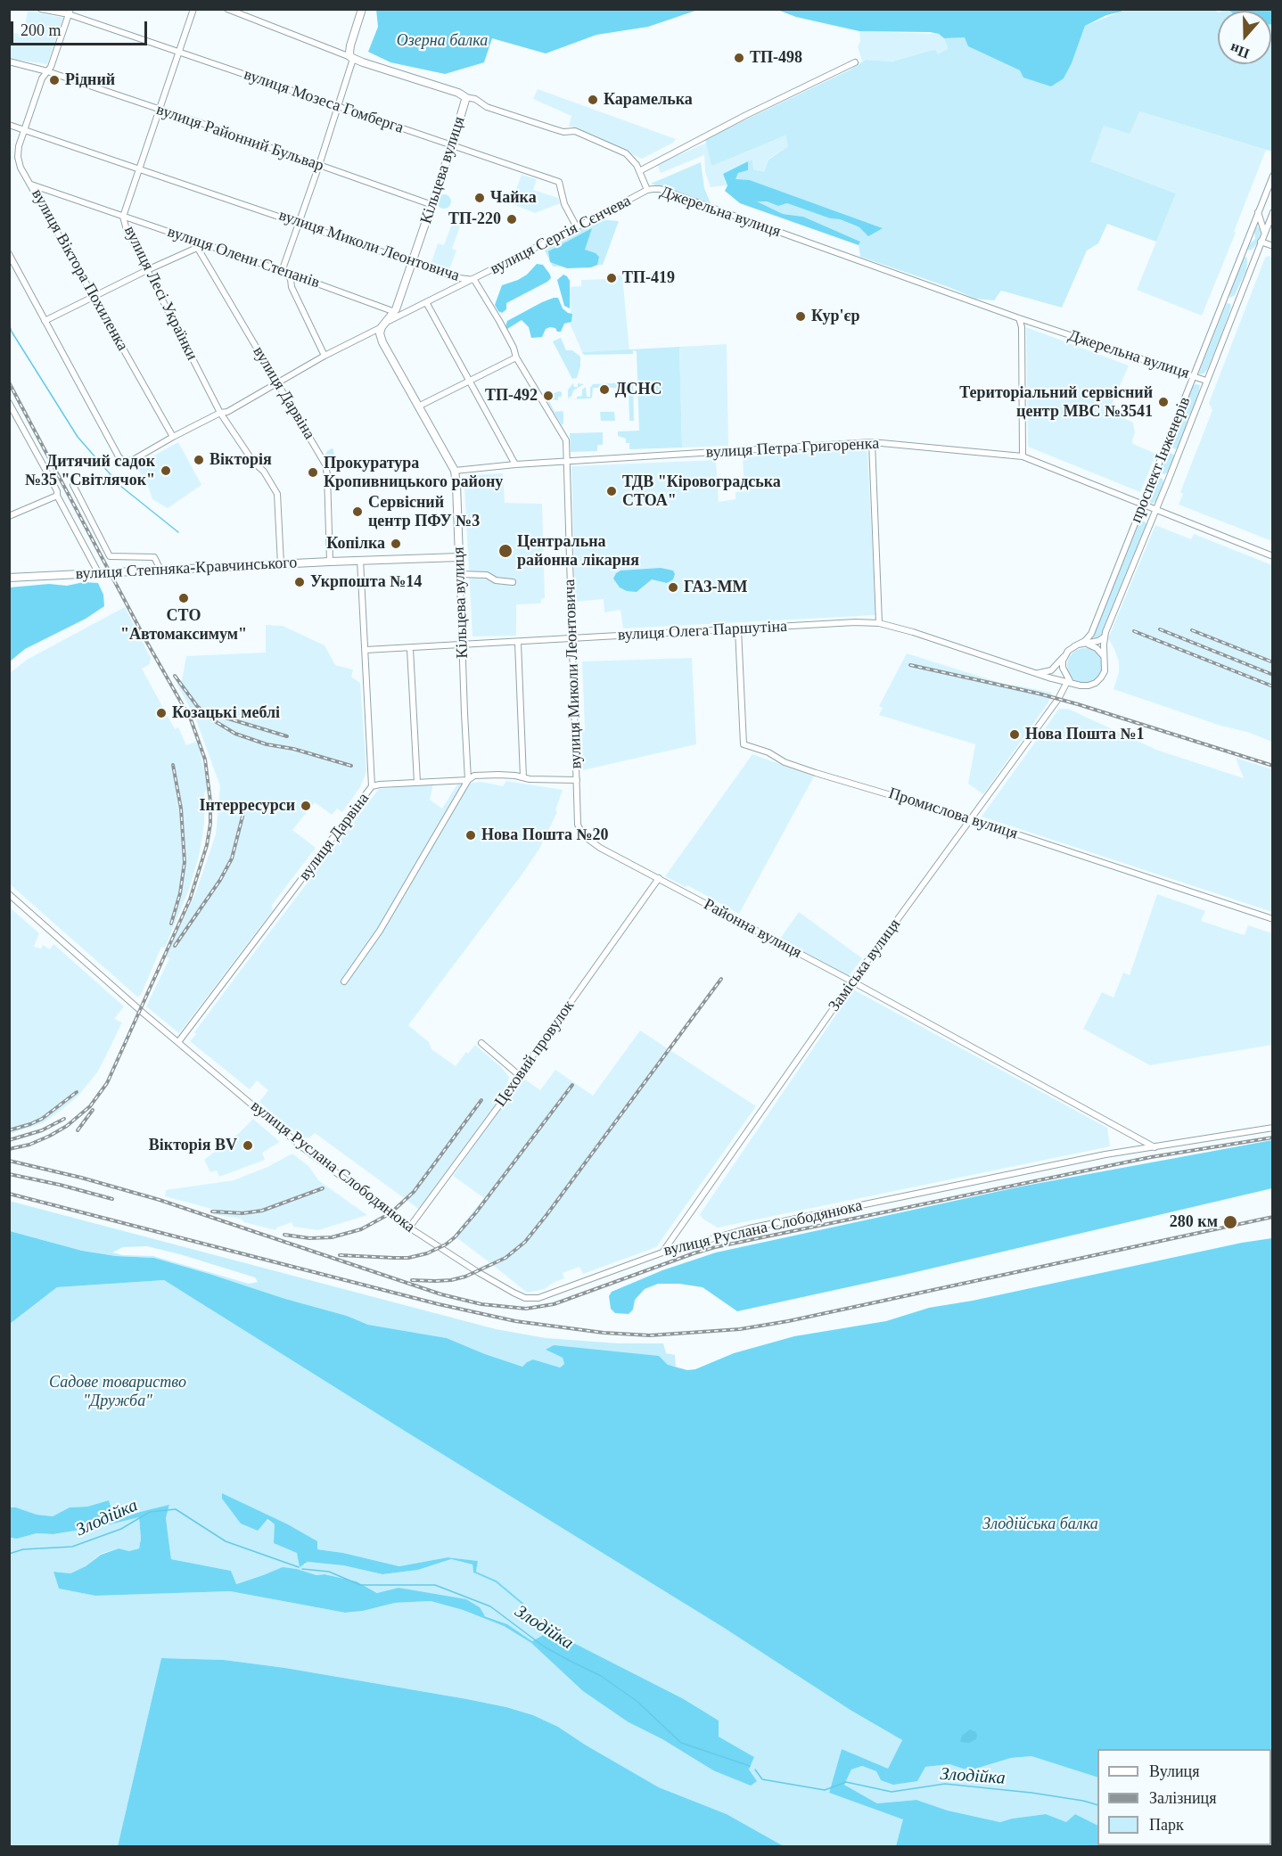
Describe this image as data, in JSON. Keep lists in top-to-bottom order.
{
  "streets": {
    "main road": ["Кільцева вулиця", "Джерельна вулиця", "вулиця Степняка-Кравчинського"],
    "street": [
      "вулиця Мозеса Гомберга",
      "вулиця Районний Бульвар",
      "вулиця Сергія Сєнчева",
      "вулиця Миколи Леонтовича",
      "вулиця Олени Степанів",
      "вулиця Віктора Похиленка",
      "вулиця Лесі Українки",
      "вулиця Дарвіна",
      "вулиця Петра Григоренка",
      "проспект Інженерів",
      "вулиця Олега Паршутіна",
      "Промислова вулиця",
      "Районна вулиця",
      "Заміська вулиця",
      "Цеховий провулок",
      "вулиця Руслана Слободянюка"
    ]
  },
  "crossings": [
    ["вулиця Мозеса Гомберга", "Кільцева вулиця"],
    ["вулиця Мозеса Гомберга", "вулиця Сергія Сєнчева"],
    ["вулиця Мозеса Гомберга", "вулиця Віктора Похиленка"],
    ["вулиця Мозеса Гомберга", "вулиця Лесі Українки"],
    ["вулиця Районний Бульвар", "Кільцева вулиця"],
    ["вулиця Районний Бульвар", "вулиця Віктора Похиленка"],
    ["вулиця Районний Бульвар", "вулиця Лесі Українки"],
    ["Кільцева вулиця", "Джерельна вулиця"],
    ["Кільцева вулиця", "вулиця Сергія Сєнчева"],
    ["Кільцева вулиця", "вулиця Миколи Леонтовича"],
    ["Кільцева вулиця", "вулиця Олени Степанів"],
    ["Кільцева вулиця", "вулиця Петра Григоренка"],
    ["Кільцева вулиця", "вулиця Степняка-Кравчинського"],
    ["Кільцева вулиця", "вулиця Олега Паршутіна"],
    ["Джерельна вулиця", "вулиця Сергія Сєнчева"],
    ["Джерельна вулиця", "проспект Інженерів"],
    ["вулиця Сергія Сєнчева", "вулиця Миколи Леонтовича"],
    ["вулиця Сергія Сєнчева", "вулиця Віктора Похиленка"],
    ["вулиця Сергія Сєнчева", "вулиця Лесі Українки"],
    ["вулиця Сергія Сєнчева", "вулиця Дарвіна"],
    ["вулиця Миколи Леонтовича", "вулиця Віктора Похиленка"],
    ["вулиця Миколи Леонтовича", "вулиця Лесі Українки"],
    ["вулиця Миколи Леонтовича", "вулиця Петра Григоренка"],
    ["вулиця Миколи Леонтовича", "вулиця Олега Паршутіна"],
    ["вулиця Миколи Леонтовича", "Районна вулиця"],
    ["вулиця Олени Степанів", "вулиця Віктора Похиленка"],
    ["вулиця Олени Степанів", "вулиця Лесі Українки"],
    ["вулиця Олени Степанів", "вулиця Дарвіна"],
    ["вулиця Лесі Українки", "вулиця Степняка-Кравчинського"],
    ["вулиця Дарвіна", "вулиця Степняка-Кравчинського"],
    ["вулиця Дарвіна", "вулиця Олега Паршутіна"],
    ["вулиця Дарвіна", "вулиця Руслана Слободянюка"],
    ["вулиця Петра Григоренка", "проспект Інженерів"],
    ["проспект Інженерів", "вулиця Олега Паршутіна"],
    ["проспект Інженерів", "Заміська вулиця"],
    ["вулиця Олега Паршутіна", "Промислова вулиця"],
    ["вулиця Олега Паршутіна", "Заміська вулиця"],
    ["Промислова вулиця", "Заміська вулиця"],
    ["Районна вулиця", "Заміська вулиця"],
    ["Районна вулиця", "Цеховий провулок"],
    ["Районна вулиця", "вулиця Руслана Слободянюка"],
    ["Заміська вулиця", "вулиця Руслана Слободянюка"],
    ["Цеховий провулок", "вулиця Руслана Слободянюка"]
  ],
  "water": ["Злодійка"],
  "parks": ["Озерна балка", "Садове товариство \"Дружба\"", "Злодійська балка"],
  "places": [
    "ТП-498",
    "Рідний",
    "Карамелька",
    "Чайка",
    "ТП-220",
    "ТП-419",
    "Кур'єр",
    "ДСНС",
    "ТП-492",
    "Територіальний сервісний центр МВС №3541",
    "Вікторія",
    "Дитячий садок №35 \"Світлячок\"",
    "Прокуратура Кропивницького району",
    "ТДВ \"Кіровоградська СТОА\"",
    "Сервісний центр ПФУ №3",
    "Копілка",
    "Центральна районна лікарня",
    "Укрпошта №14",
    "ГАЗ-ММ",
    "СТО \"Автомаксимум\"",
    "Козацькі меблі",
    "Нова Пошта №1",
    "Інтерресурси",
    "Нова Пошта №20",
    "Вікторія BV",
    "280 км"
  ],
  "legend": ["Вулиця", "Залізниця", "Парк"],
  "scale_bar": "200 m",
  "north": "bottom"
}
